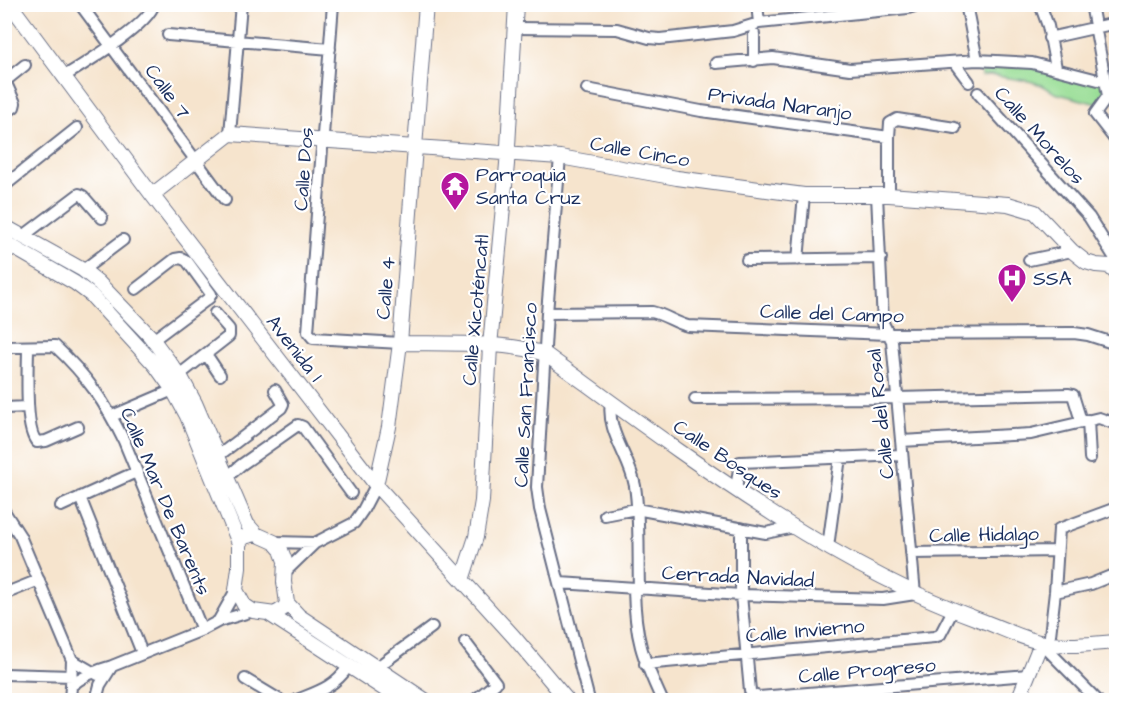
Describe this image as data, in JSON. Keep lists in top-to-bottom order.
{
  "streets": {
    "street": [
      "Calle 7",
      "Privada Naranjo",
      "Calle Morelos",
      "Calle Cinco",
      "Calle Dos",
      "Calle 4",
      "Calle Xicoténcatl",
      "Calle del Campo",
      "Avenida 1",
      "Calle San Francisco",
      "Calle del Rosal",
      "Calle Bosques",
      "Calle Mar De Barents",
      "Calle Hidalgo",
      "Cerrada Navidad",
      "Calle Invierno",
      "Calle Progreso"
    ]
  },
  "crossings": [
    ["Privada Naranjo", "Calle del Rosal"],
    ["Calle Morelos", "Calle Cinco"],
    ["Calle Cinco", "Calle Dos"],
    ["Calle Cinco", "Calle 4"],
    ["Calle Cinco", "Calle Xicoténcatl"],
    ["Calle Cinco", "Calle San Francisco"],
    ["Calle Cinco", "Calle del Rosal"],
    ["Calle Dos", "Calle Bosques"],
    ["Calle 4", "Avenida 1"],
    ["Calle 4", "Calle Bosques"],
    ["Calle Xicoténcatl", "Avenida 1"],
    ["Calle Xicoténcatl", "Calle Bosques"],
    ["Calle del Campo", "Calle San Francisco"],
    ["Calle del Campo", "Calle del Rosal"],
    ["Calle San Francisco", "Calle Bosques"],
    ["Calle San Francisco", "Cerrada Navidad"],
    ["Calle del Rosal", "Calle Bosques"],
    ["Calle del Rosal", "Calle Hidalgo"],
    ["Calle del Rosal", "Cerrada Navidad"],
    ["Calle Bosques", "Cerrada Navidad"],
    ["Calle Bosques", "Calle Invierno"],
    ["Calle Invierno", "Calle Progreso"]
  ],
  "places": {
    "temple": ["Parroquia Santa Cruz"],
    "hospital": ["SSA"]
  }
}
